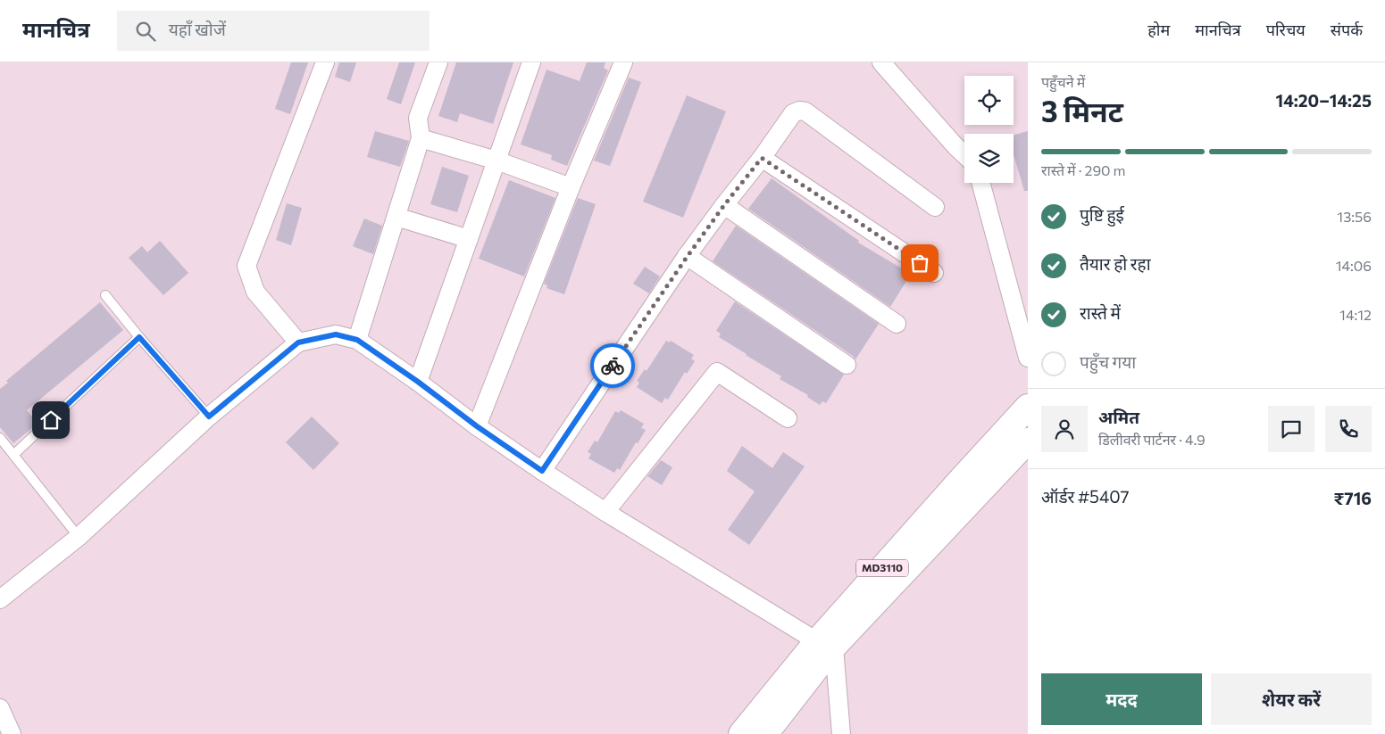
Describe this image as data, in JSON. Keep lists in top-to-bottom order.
{
  "streets": {
    "main road": ["MD3110"]
  },
  "page": {
    "header": "मानचित्र",
    "search": "यहाँ खोजें",
    "nav": [
      "होम",
      "मानचित्र",
      "परिचय",
      "संपर्क"
    ],
    "heading": ["3 मिनट", "पहुँचने में", "14:20–14:25"],
    "panel": [
      "अमित",
      "डिलीवरी पार्टनर · 4.9",
      "ऑर्डर #5407",
      "₹716"
    ],
    "bar": "रास्ते में · 290 m",
    "list": [
      ["पुष्टि हुई", "13:56"],
      ["तैयार हो रहा", "14:06"],
      ["रास्ते में", "14:12"],
      "पहुँच गया"
    ],
    "buttons": ["मदद", "शेयर करें"]
  }
}
